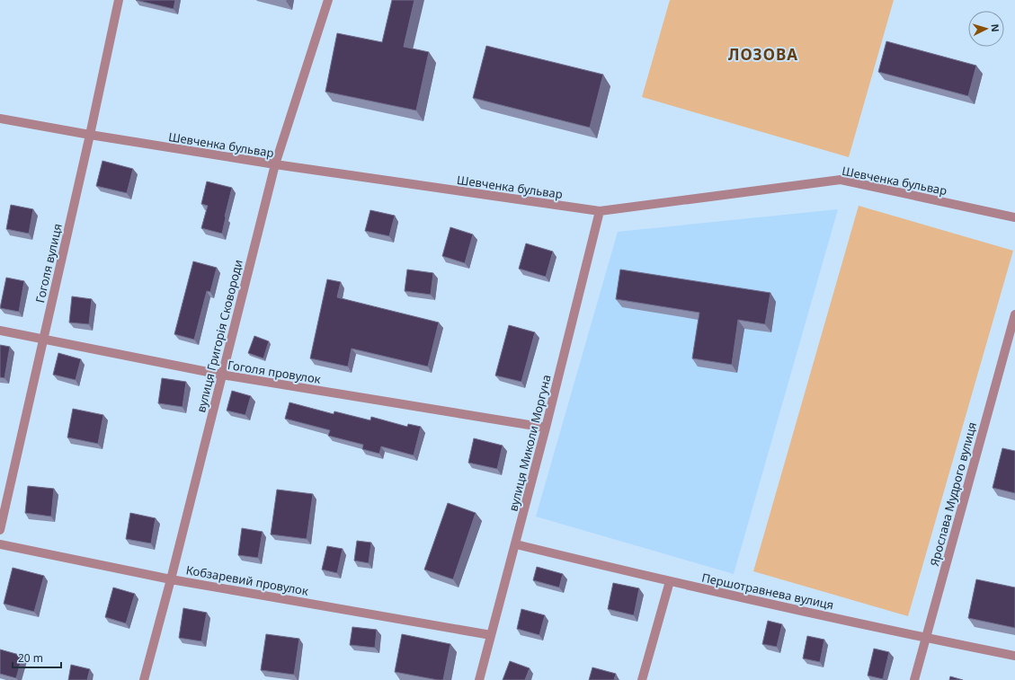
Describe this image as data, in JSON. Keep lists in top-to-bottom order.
{
  "streets": {
    "street": [
      "Шевченка бульвар",
      "Гоголя вулиця",
      "вулиця Григорія Сковороди",
      "Гоголя провулок",
      "вулиця Миколи Моргуна",
      "Ярослава Мудрого вулиця",
      "Кобзаревий провулок",
      "Першотравнева вулиця"
    ]
  },
  "crossings": [
    ["Шевченка бульвар", "Гоголя вулиця"],
    ["Шевченка бульвар", "вулиця Григорія Сковороди"],
    ["Шевченка бульвар", "вулиця Миколи Моргуна"],
    ["Гоголя вулиця", "Гоголя провулок"],
    ["вулиця Григорія Сковороди", "Гоголя провулок"],
    ["вулиця Григорія Сковороди", "Кобзаревий провулок"],
    ["Гоголя провулок", "вулиця Миколи Моргуна"],
    ["вулиця Миколи Моргуна", "Кобзаревий провулок"],
    ["вулиця Миколи Моргуна", "Першотравнева вулиця"],
    ["Ярослава Мудрого вулиця", "Першотравнева вулиця"]
  ],
  "districts": ["ЛОЗОВА"],
  "scale_bar": "20 m",
  "north": "right"
}
